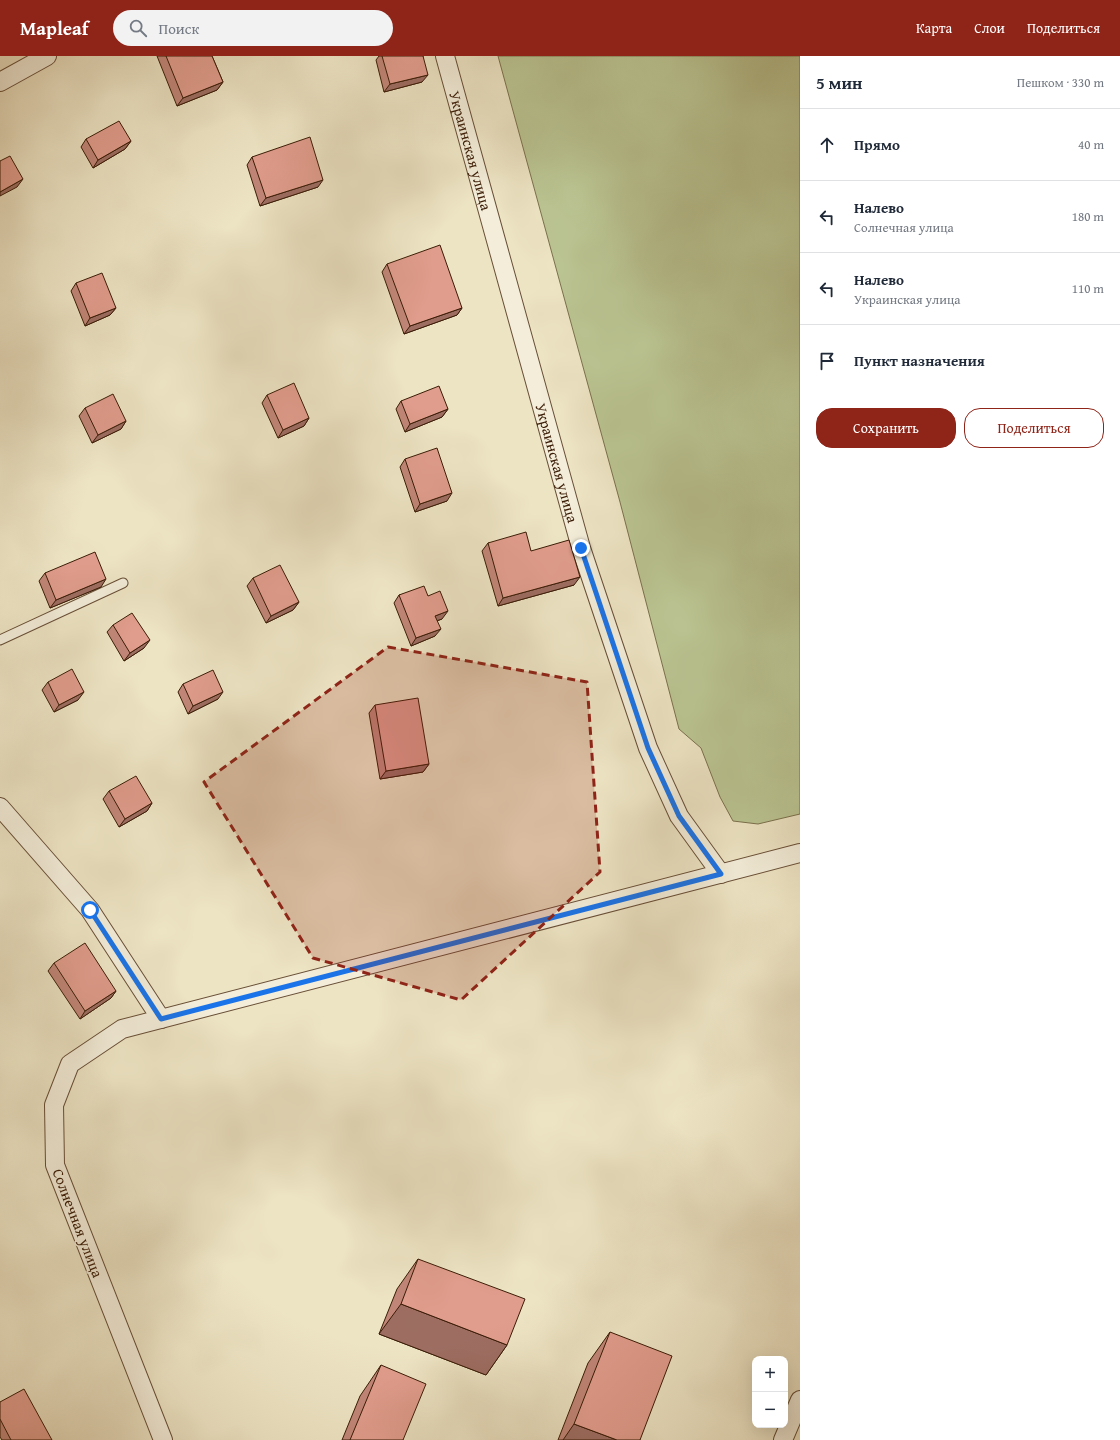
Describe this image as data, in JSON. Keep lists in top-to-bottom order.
{
  "streets": {
    "street": ["Украинская улица", "Солнечная улица"]
  },
  "crossings": [
    ["Украинская улица", "Солнечная улица"]
  ],
  "page": {
    "header": "Mapleaf",
    "search": "Поиск",
    "nav": ["Карта", "Слои", "Поделиться"],
    "heading": ["5 мин", "Пешком · 330 m"],
    "list": [
      ["Прямо", "40 m"],
      ["Налево", "Солнечная улица", "180 m"],
      ["Налево", "Украинская улица", "110 m"],
      "Пункт назначения"
    ],
    "buttons": ["Сохранить", "Поделиться"],
    "map_buttons": ["+", "−"]
  }
}
